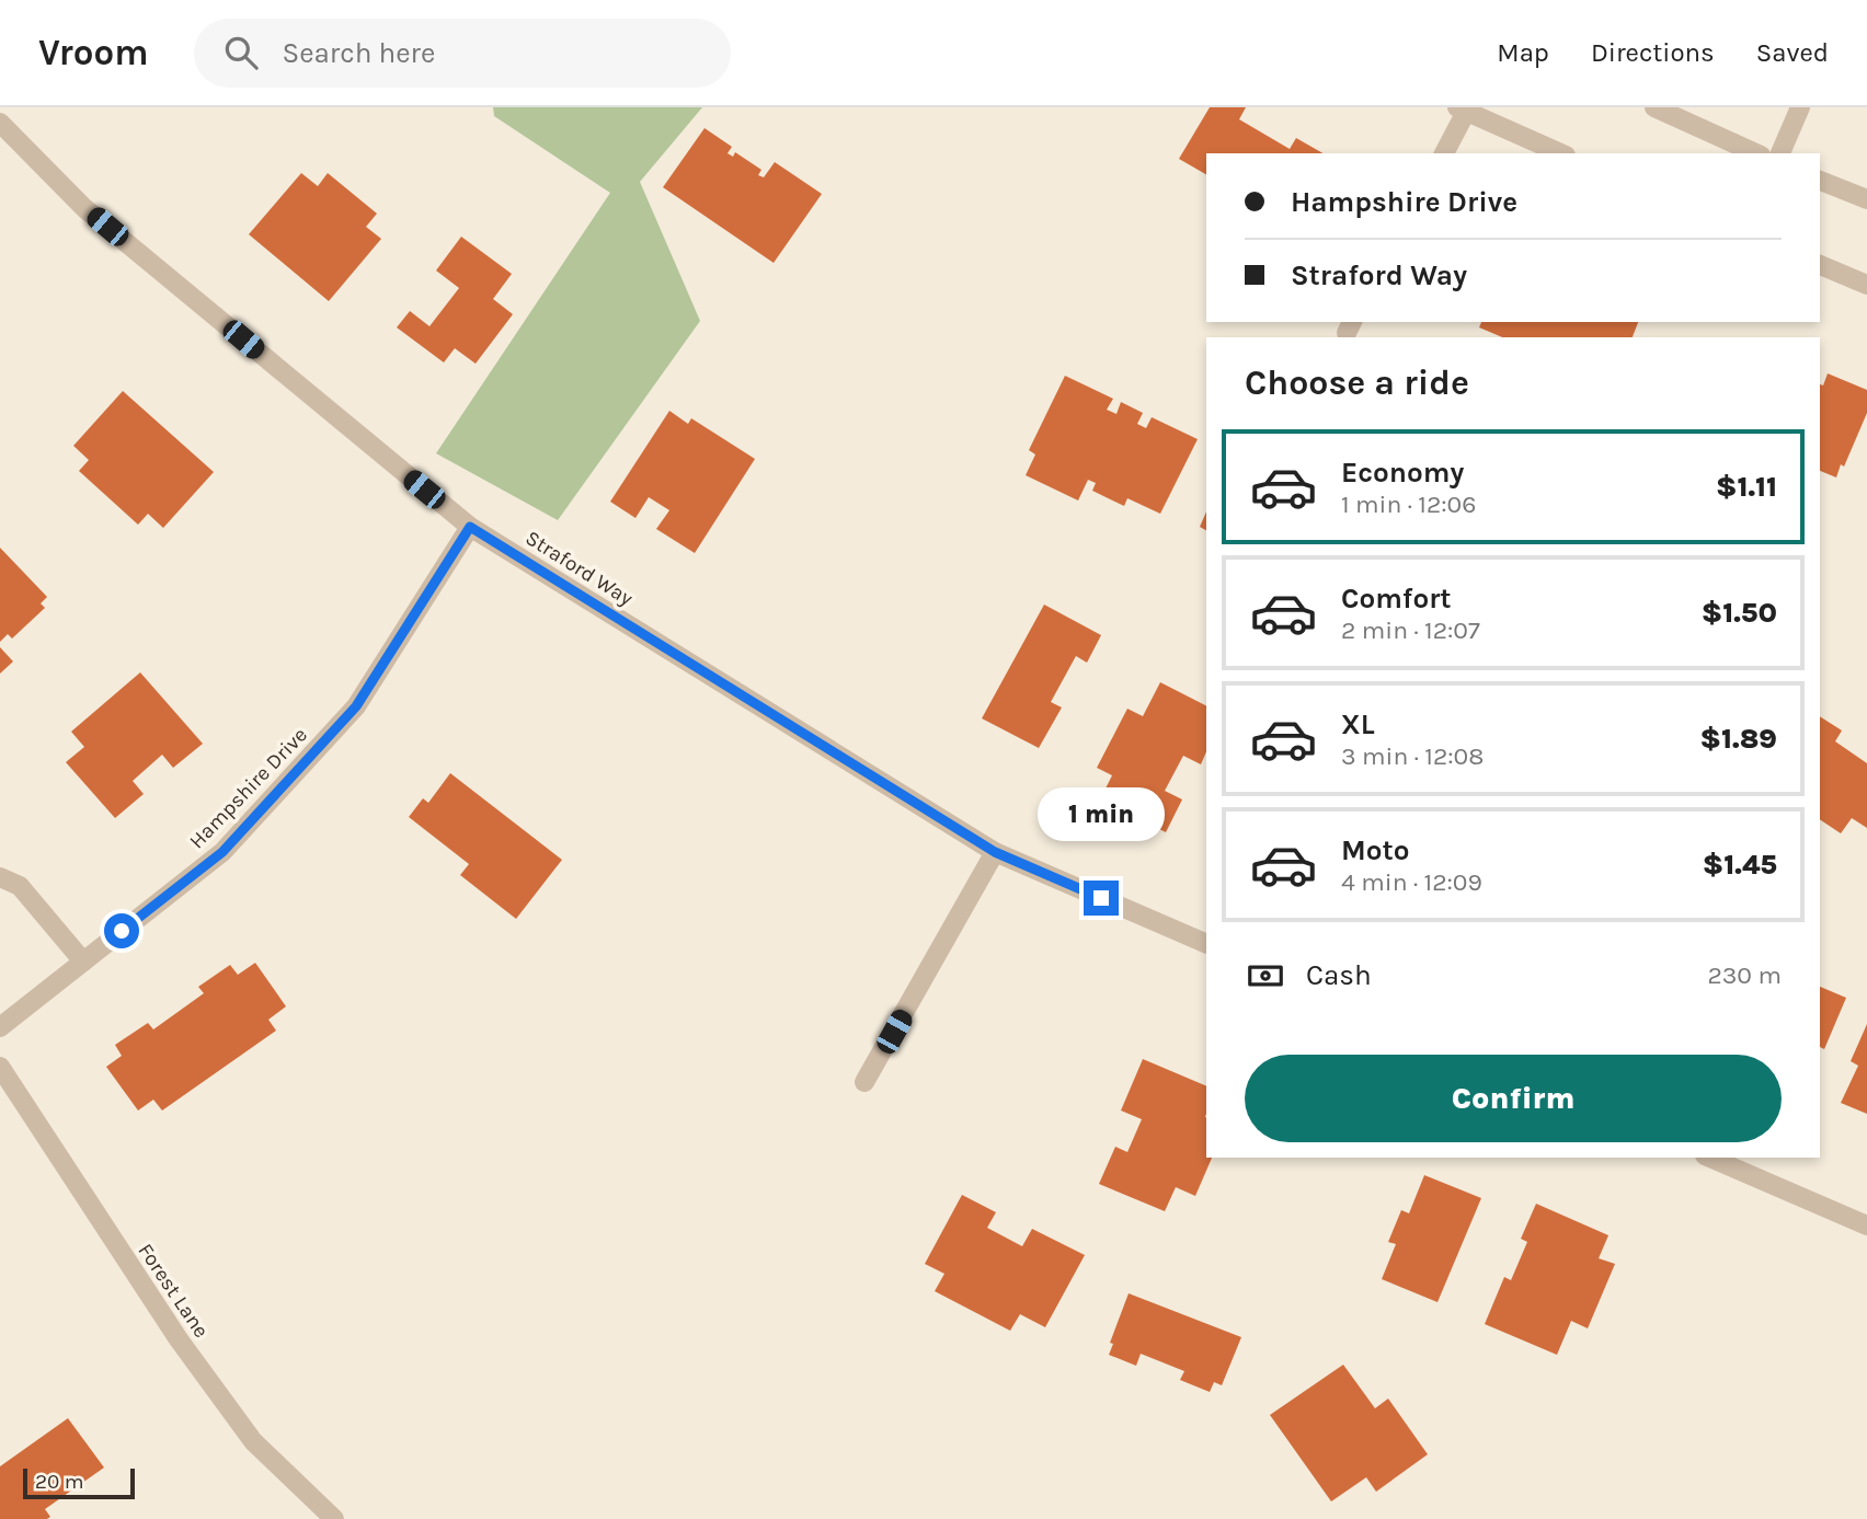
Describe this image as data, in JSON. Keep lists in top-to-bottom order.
{
  "streets": {
    "street": ["Straford Way", "Hampshire Drive", "Forest Lane"]
  },
  "crossings": [
    ["Straford Way", "Hampshire Drive"]
  ],
  "scale_bar": "20 m",
  "page": {
    "header": "Vroom",
    "search": "Search here",
    "nav": ["Map", "Directions", "Saved"],
    "banner": ["Hampshire Drive", "Straford Way"],
    "heading": "Choose a ride",
    "list": [
      {
        "name": "Economy",
        "note": "1 min · 12:06",
        "value": "$1.11"
      },
      {
        "name": "Comfort",
        "note": "2 min · 12:07",
        "value": "$1.50"
      },
      {
        "name": "XL",
        "note": "3 min · 12:08",
        "value": "$1.89"
      },
      {
        "name": "Moto",
        "note": "4 min · 12:09",
        "value": "$1.45"
      }
    ],
    "bubble": "1 min",
    "pay": ["Cash", "230 m"],
    "buttons": "Confirm",
    "scale": "20 m"
  }
}
